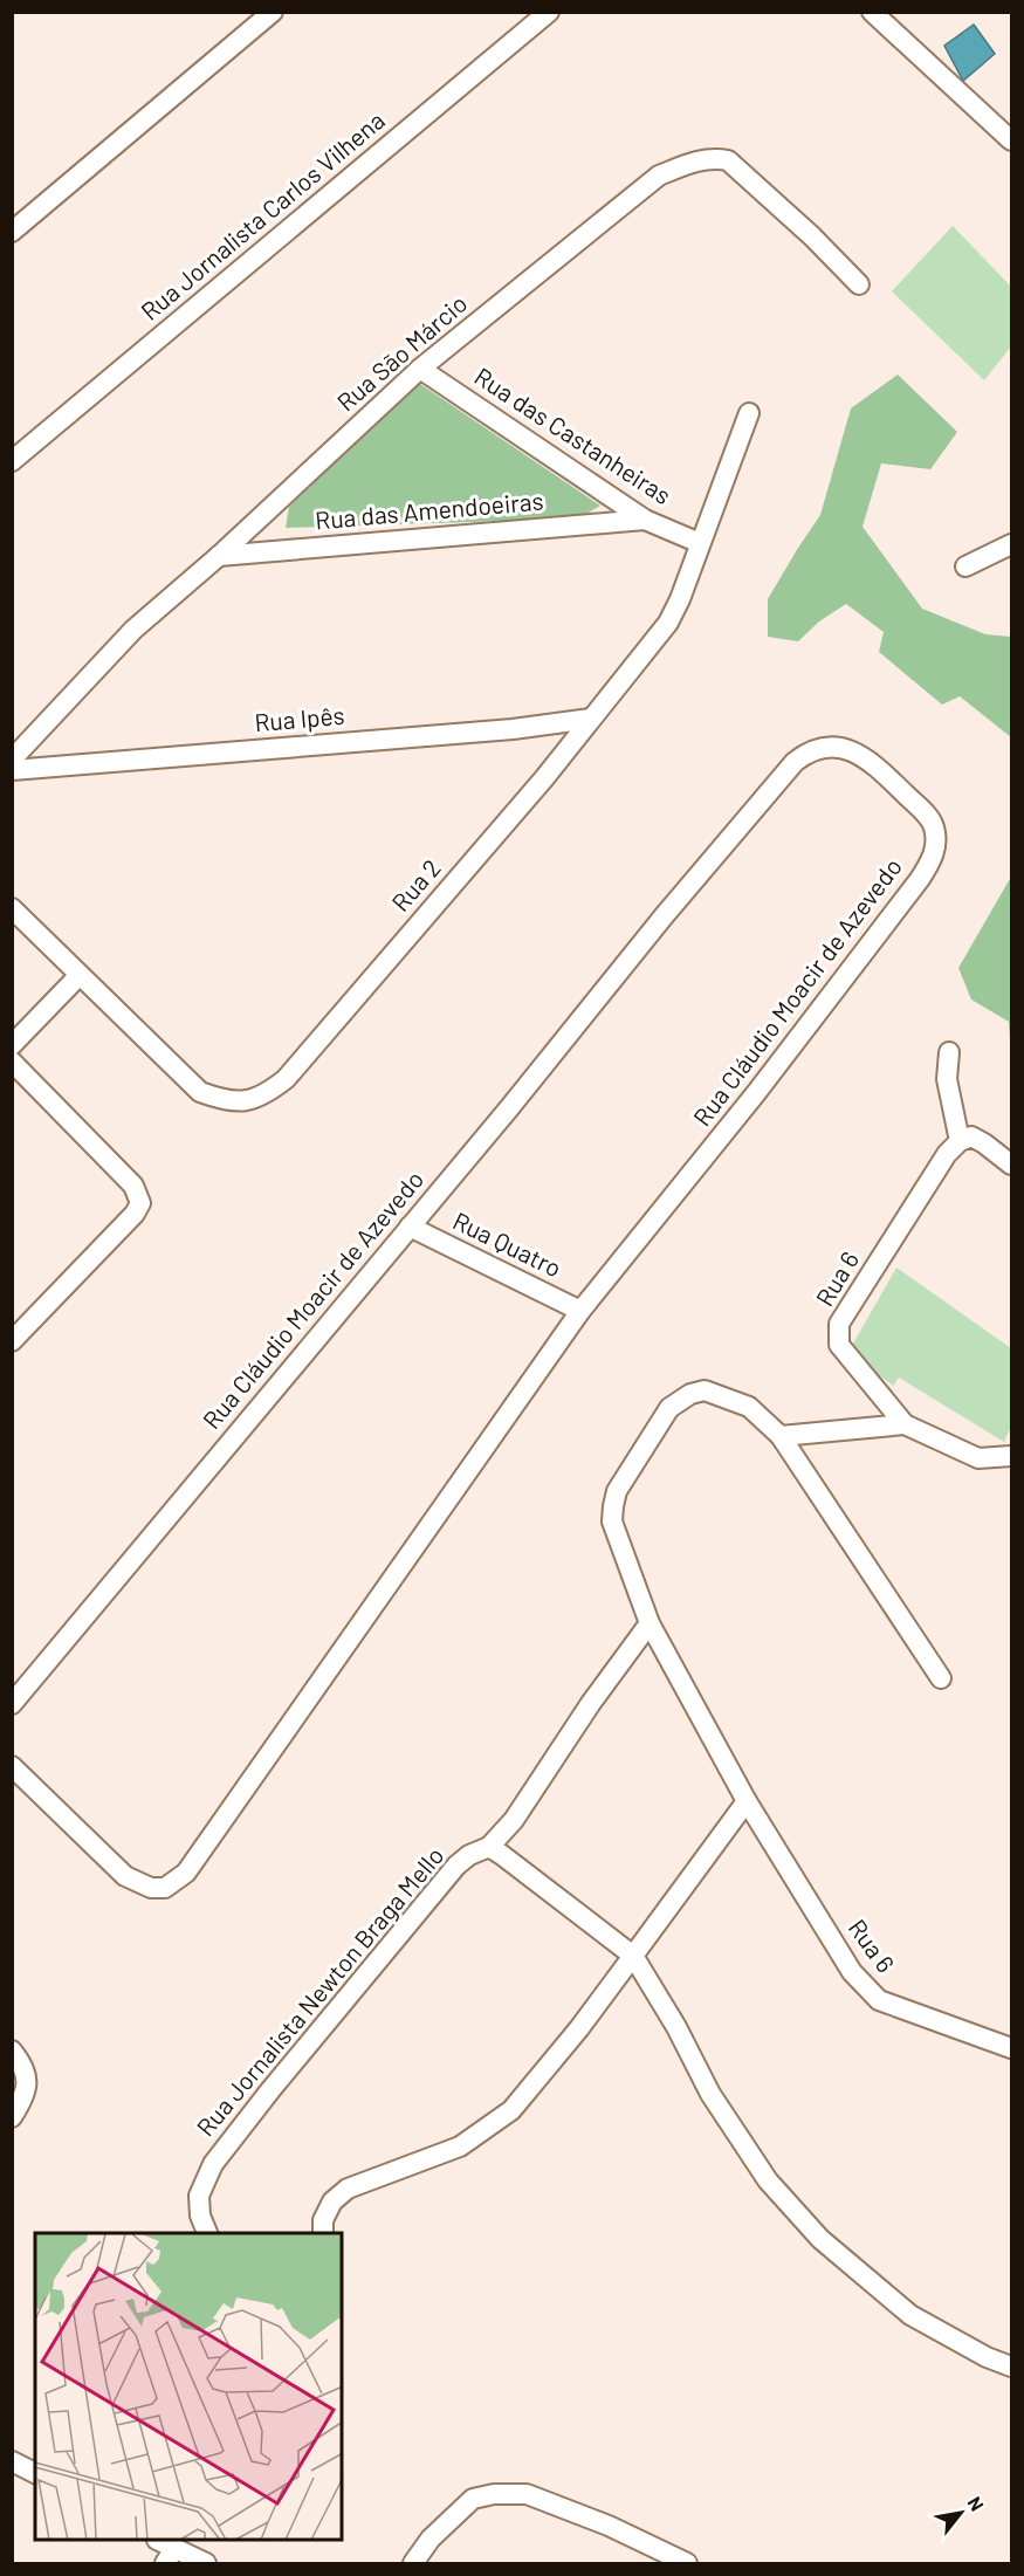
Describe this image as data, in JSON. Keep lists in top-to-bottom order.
{
  "streets": {
    "street": [
      "Rua Jornalista Carlos Vilhena",
      "Rua São Márcio",
      "Rua das Castanheiras",
      "Rua das Amendoeiras",
      "Rua Ipês",
      "Rua 2",
      "Rua Cláudio Moacir de Azevedo",
      "Rua Quatro",
      "Rua 6",
      "Rua Jornalista Newton Braga Mello"
    ]
  },
  "crossings": [
    ["Rua São Márcio", "Rua das Castanheiras"],
    ["Rua São Márcio", "Rua das Amendoeiras"],
    ["Rua das Castanheiras", "Rua das Amendoeiras"],
    ["Rua das Castanheiras", "Rua 2"],
    ["Rua Ipês", "Rua 2"],
    ["Rua Cláudio Moacir de Azevedo", "Rua Quatro"]
  ],
  "north": "top right"
}
